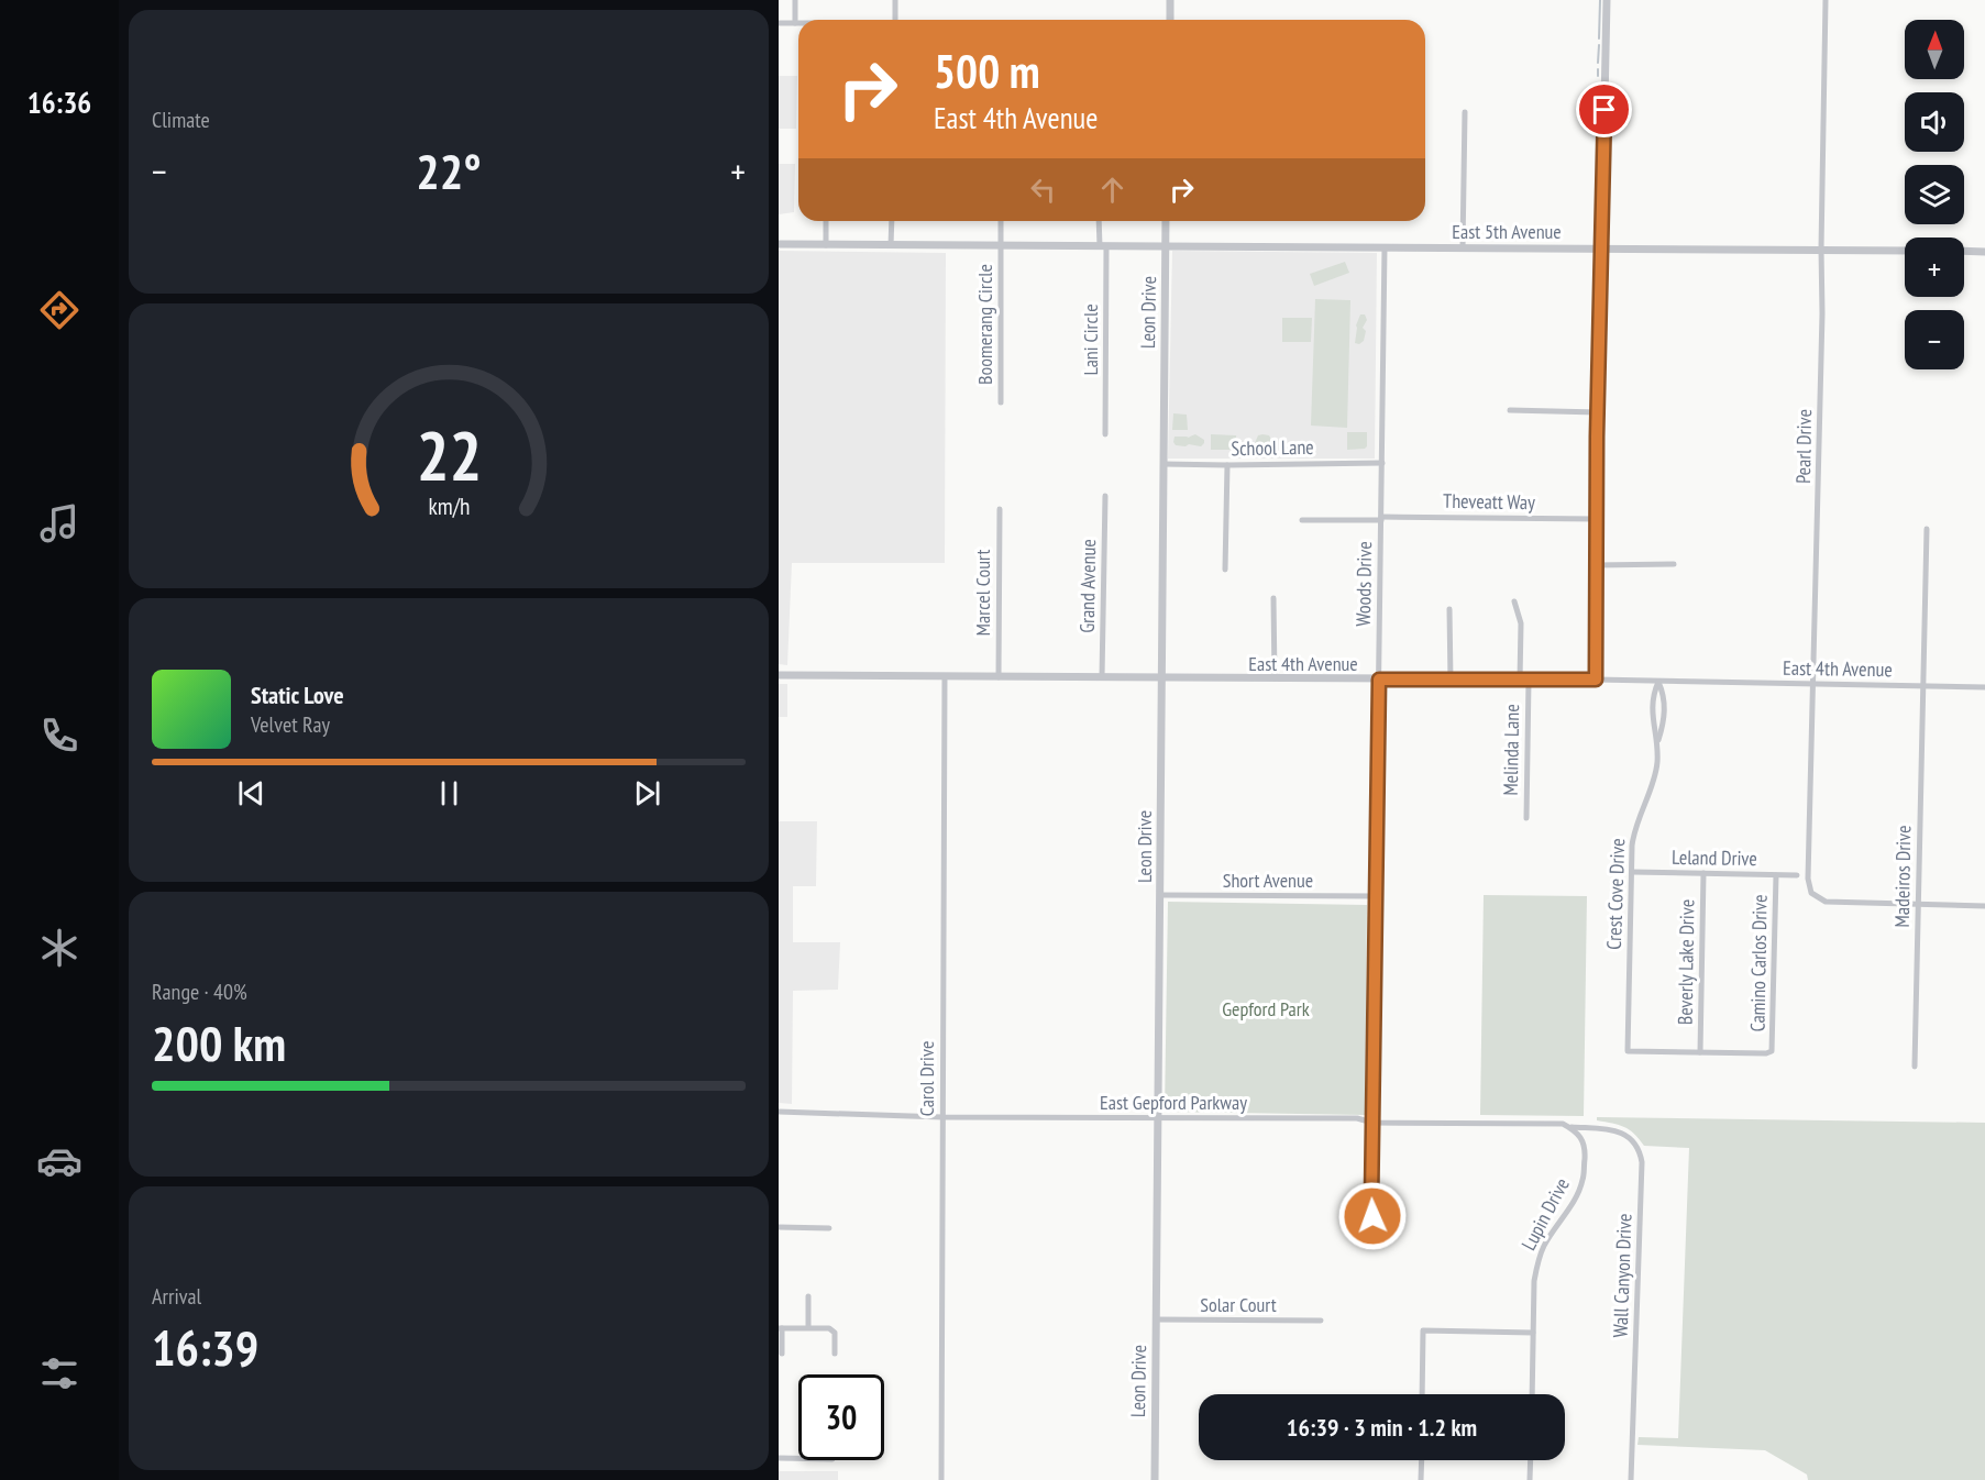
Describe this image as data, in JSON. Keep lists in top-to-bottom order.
{
  "streets": {
    "street": [
      "East 5th Avenue",
      "Leon Drive",
      "Boomerang Circle",
      "Lani Circle",
      "Pearl Drive",
      "School Lane",
      "Theveatt Way",
      "Woods Drive",
      "Grand Avenue",
      "Marcel Court",
      "East 4th Avenue",
      "Melinda Lane",
      "Leland Drive",
      "Madeiros Drive",
      "Short Avenue",
      "Crest Cove Drive",
      "Beverly Lake Drive",
      "Camino Carlos Drive",
      "Carol Drive",
      "East Gepford Parkway",
      "Lupin Drive",
      "Wall Canyon Drive",
      "Solar Court"
    ]
  },
  "crossings": [
    ["East 5th Avenue", "Leon Drive"],
    ["East 5th Avenue", "Boomerang Circle"],
    ["East 5th Avenue", "Lani Circle"],
    ["East 5th Avenue", "Pearl Drive"],
    ["East 5th Avenue", "Woods Drive"],
    ["Leon Drive", "School Lane"],
    ["Leon Drive", "East 4th Avenue"],
    ["Leon Drive", "Short Avenue"],
    ["Leon Drive", "East Gepford Parkway"],
    ["Leon Drive", "Solar Court"],
    ["Pearl Drive", "East 4th Avenue"],
    ["Pearl Drive", "Madeiros Drive"],
    ["School Lane", "Woods Drive"],
    ["Theveatt Way", "Woods Drive"],
    ["Woods Drive", "East 4th Avenue"],
    ["Woods Drive", "Short Avenue"],
    ["Woods Drive", "East Gepford Parkway"],
    ["Grand Avenue", "East 4th Avenue"],
    ["Marcel Court", "East 4th Avenue"],
    ["East 4th Avenue", "Melinda Lane"],
    ["East 4th Avenue", "Madeiros Drive"],
    ["East 4th Avenue", "Crest Cove Drive"],
    ["East 4th Avenue", "Carol Drive"],
    ["Leland Drive", "Crest Cove Drive"],
    ["Leland Drive", "Beverly Lake Drive"],
    ["Leland Drive", "Camino Carlos Drive"],
    ["Crest Cove Drive", "Beverly Lake Drive"],
    ["Crest Cove Drive", "Camino Carlos Drive"],
    ["Beverly Lake Drive", "Camino Carlos Drive"],
    ["Carol Drive", "East Gepford Parkway"],
    ["East Gepford Parkway", "Lupin Drive"],
    ["East Gepford Parkway", "Wall Canyon Drive"],
    ["Lupin Drive", "Wall Canyon Drive"]
  ],
  "parks": ["Gepford Park"],
  "north": "top",
  "page": {
    "tabs": "16:36",
    "tile": [
      "Climate",
      ["Range · 40%", "200 km"],
      ["Arrival", "16:39"]
    ],
    "map_buttons": ["+", "−"],
    "turn": ["500 m", "East 4th Avenue"],
    "heat": ["−", "22°", "+"],
    "song": ["Static Love", "Velvet Ray"],
    "limit": "30",
    "trip": "16:39 · 3 min · 1.2 km",
    "gauge": ["22", "km/h"]
  }
}
